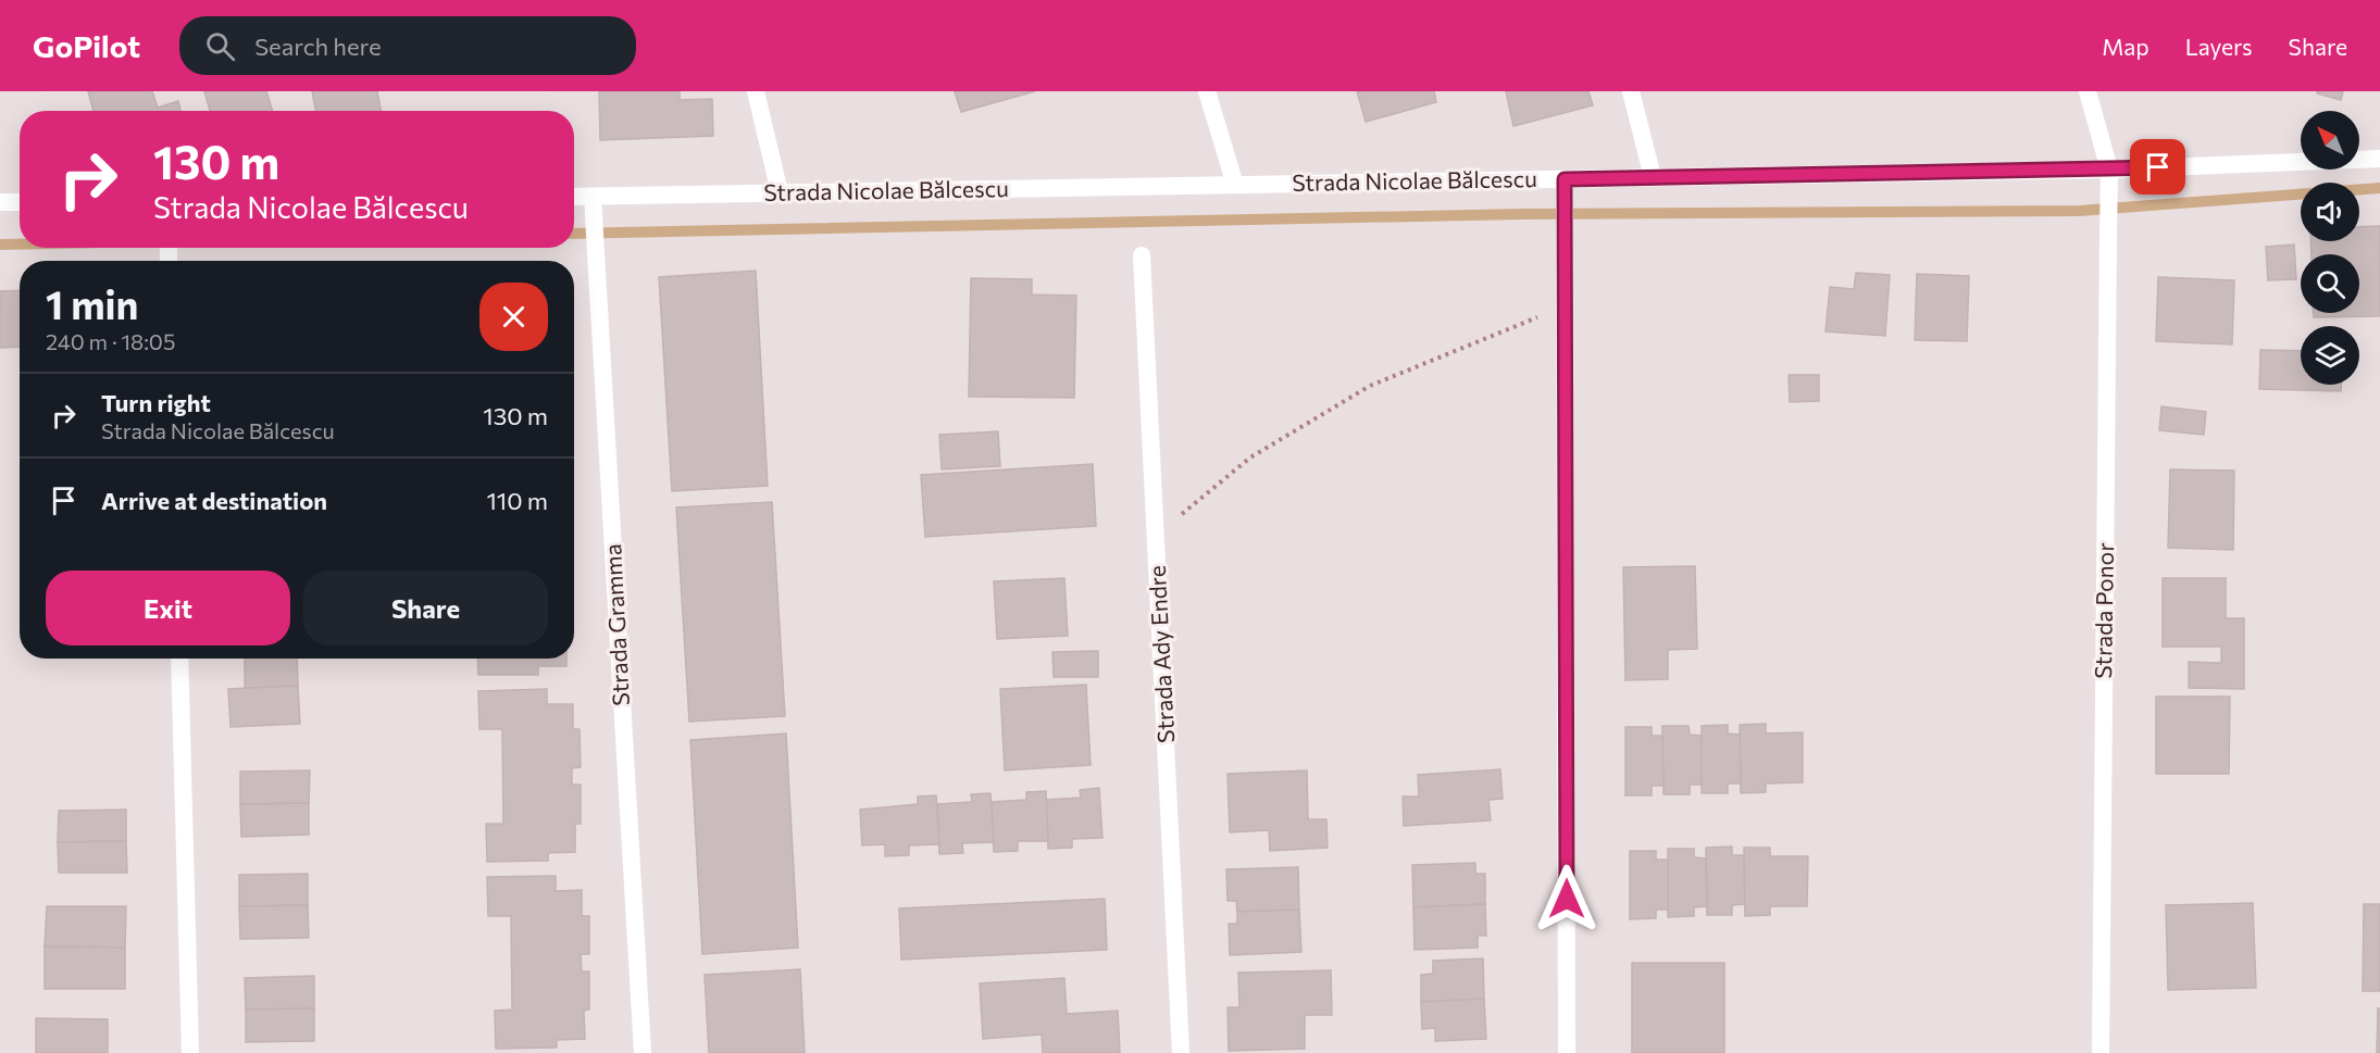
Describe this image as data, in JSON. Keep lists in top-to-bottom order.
{
  "streets": {
    "street": [
      "Strada Nicolae Bălcescu",
      "Strada Ponor",
      "Strada Gramma",
      "Strada Ady Endre"
    ]
  },
  "crossings": [
    ["Strada Nicolae Bălcescu", "Strada Ponor"],
    ["Strada Nicolae Bălcescu", "Strada Gramma"]
  ],
  "north": "top left",
  "page": {
    "header": "GoPilot",
    "search": "Search here",
    "nav": ["Map", "Layers", "Share"],
    "turn": ["130 m", "Strada Nicolae Bălcescu"],
    "heading": ["1 min", "240 m · 18:05"],
    "list": [
      {
        "name": "Turn right",
        "note": "Strada Nicolae Bălcescu",
        "value": "130 m"
      },
      {
        "name": "Arrive at destination",
        "value": "110 m"
      }
    ],
    "buttons": ["Exit", "Share"]
  }
}
